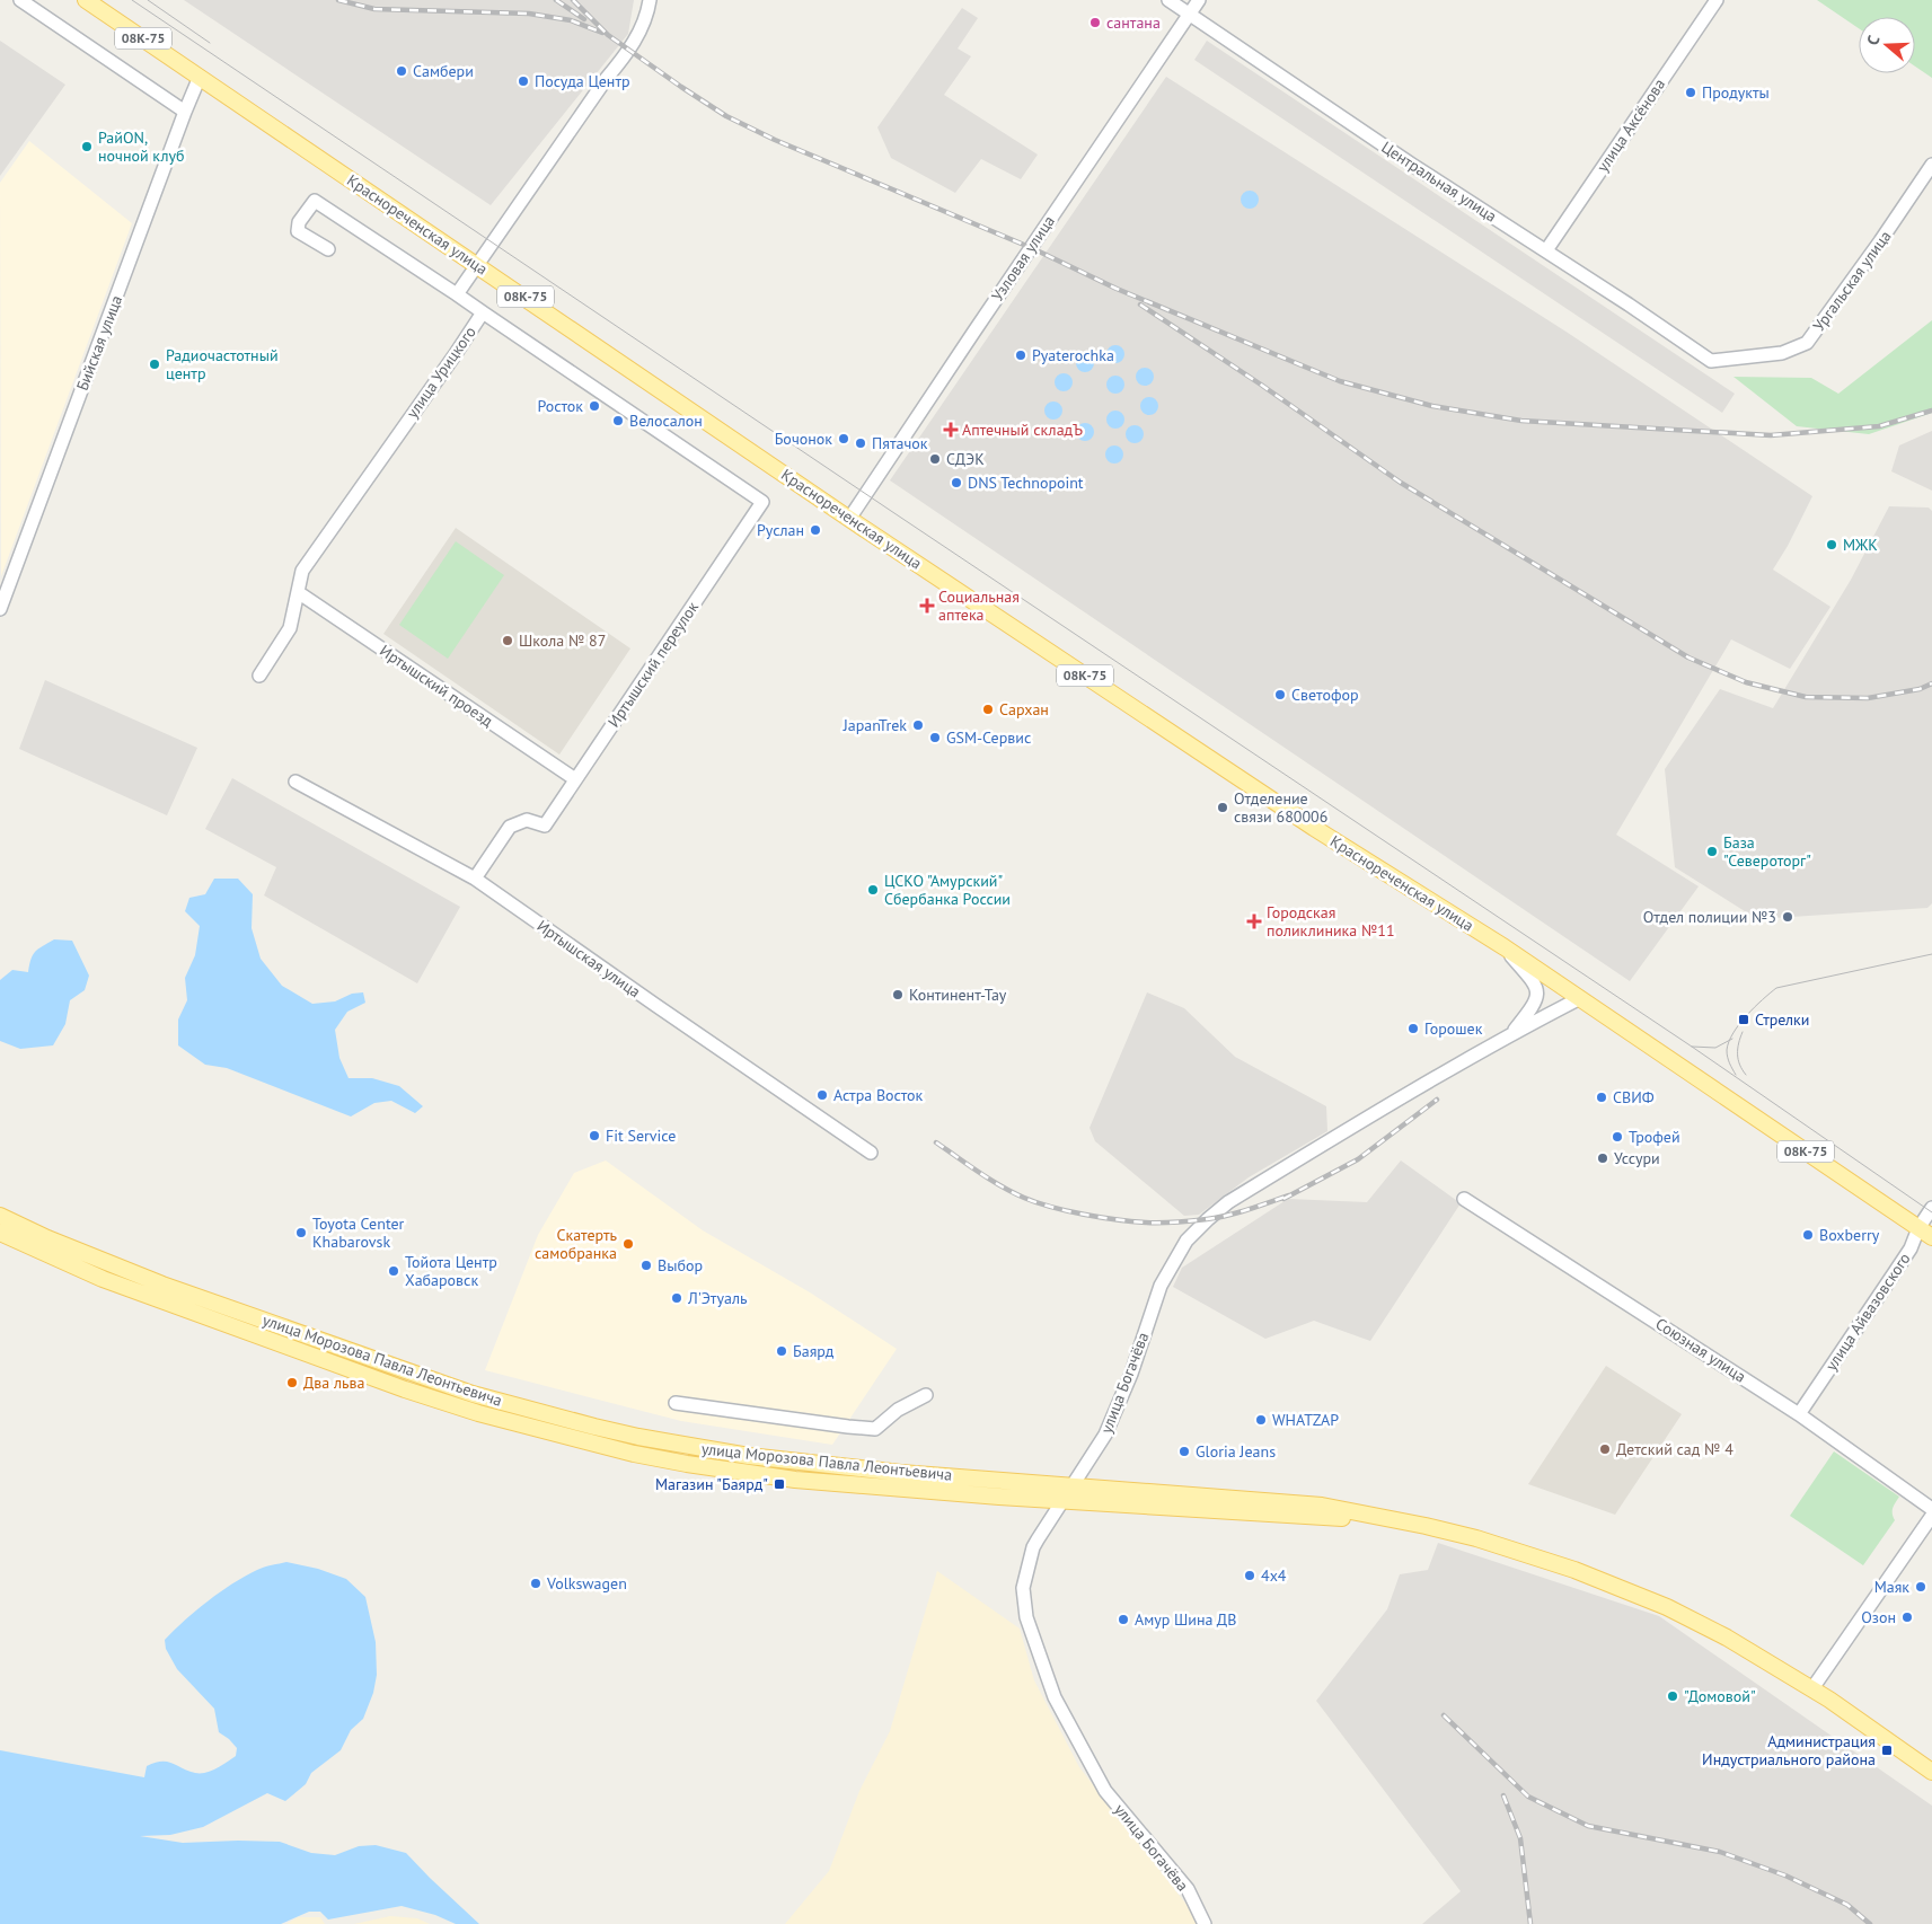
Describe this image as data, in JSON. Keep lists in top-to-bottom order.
{
  "streets": {
    "main road": ["08К-75", "Краснореченская улица", "улица Морозова Павла Леонтьевича"],
    "street": [
      "улица Аксёнова",
      "Центральная улица",
      "Узловая улица",
      "Ургальская улица",
      "Бийская улица",
      "улица Урицкого",
      "Иртышский переулок",
      "Иртышский проезд",
      "Иртышская улица",
      "улица Айвазовского",
      "Союзная улица",
      "улица Богачёва"
    ]
  },
  "crossings": [
    ["улица Аксёнова", "Центральная улица"],
    ["Центральная улица", "Узловая улица"],
    ["Центральная улица", "Ургальская улица"],
    ["Краснореченская улица", "Узловая улица"],
    ["Краснореченская улица", "Бийская улица"],
    ["Краснореченская улица", "улица Айвазовского"],
    ["Краснореченская улица", "улица Богачёва"],
    ["улица Урицкого", "Иртышский переулок"],
    ["улица Урицкого", "Иртышский проезд"],
    ["Иртышский переулок", "Иртышский проезд"],
    ["Иртышский переулок", "Иртышская улица"],
    ["улица Айвазовского", "Союзная улица"],
    ["улица Морозова Павла Леонтьевича", "улица Богачёва"]
  ],
  "places": {
    "other": [
      "сантана",
      "Самбери",
      "Посуда Центр",
      "Продукты",
      "РайON, ночной клуб",
      "Pyaterochka",
      "Радиочастотный центр",
      "Росток",
      "Велосалон",
      "Бочонок",
      "Пятачок",
      "СДЭК",
      "DNS Technopoint",
      "Руслан",
      "МЖК",
      "Школа № 87",
      "Светофор",
      "Сархан",
      "JapanTrek",
      "GSM-Сервис",
      "Отделение связи 680006",
      "База \"Североторг\"",
      "ЦСКО \"Амурский\" Сбербанка России",
      "Отдел полиции №3",
      "Континент-Тау",
      "Горошек",
      "Астра Восток",
      "СВИФ",
      "Fit Service",
      "Трофей",
      "Уссури",
      "Toyota Center Khabarovsk",
      "Boxberry",
      "Скатерть самобранка",
      "Выбор",
      "Тойота Центр Хабаровск",
      "Л'Этуаль",
      "Баярд",
      "Два льва",
      "WHATZAP",
      "Детский сад № 4",
      "Gloria Jeans",
      "4х4",
      "Volkswagen",
      "Маяк",
      "Озон",
      "Амур Шина ДВ",
      "\"Домовой\""
    ],
    "health": ["Аптечный складЪ", "Социальная аптека", "Городская поликлиника №11"],
    "transit": ["Стрелки", "Магазин \"Баярд\"", "Администрация Индустриального района"]
  },
  "north": "left"
}
